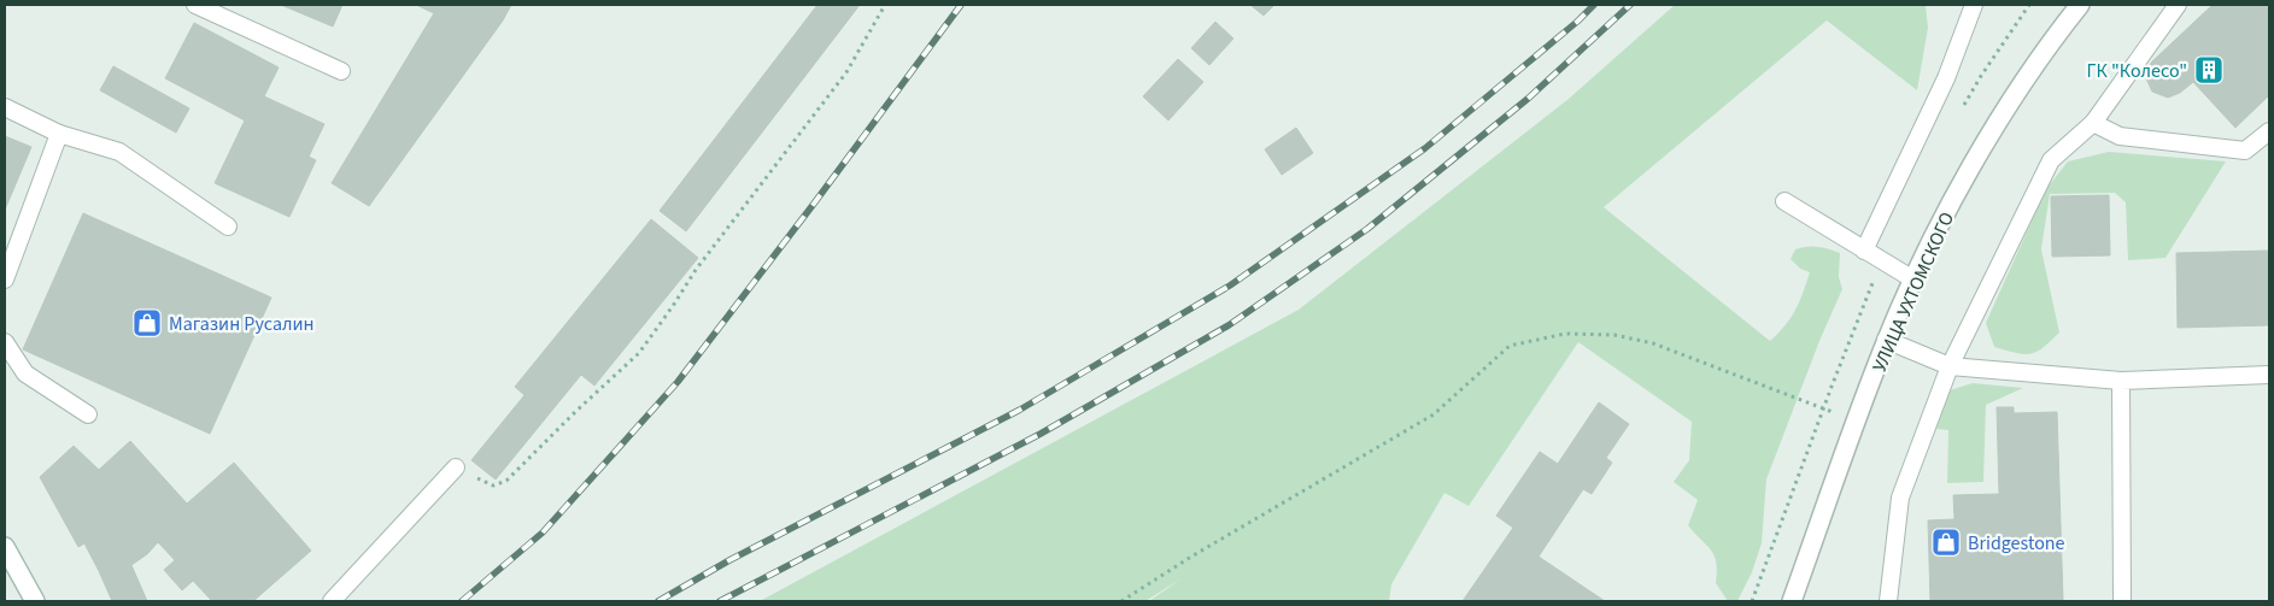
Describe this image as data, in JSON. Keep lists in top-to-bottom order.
{
  "streets": {
    "street": ["УЛИЦА УХТОМСКОГО"]
  },
  "places": {
    "building": ["ГК \"Колесо\""],
    "shop": ["Магазин Русалин", "Bridgestone"]
  }
}
